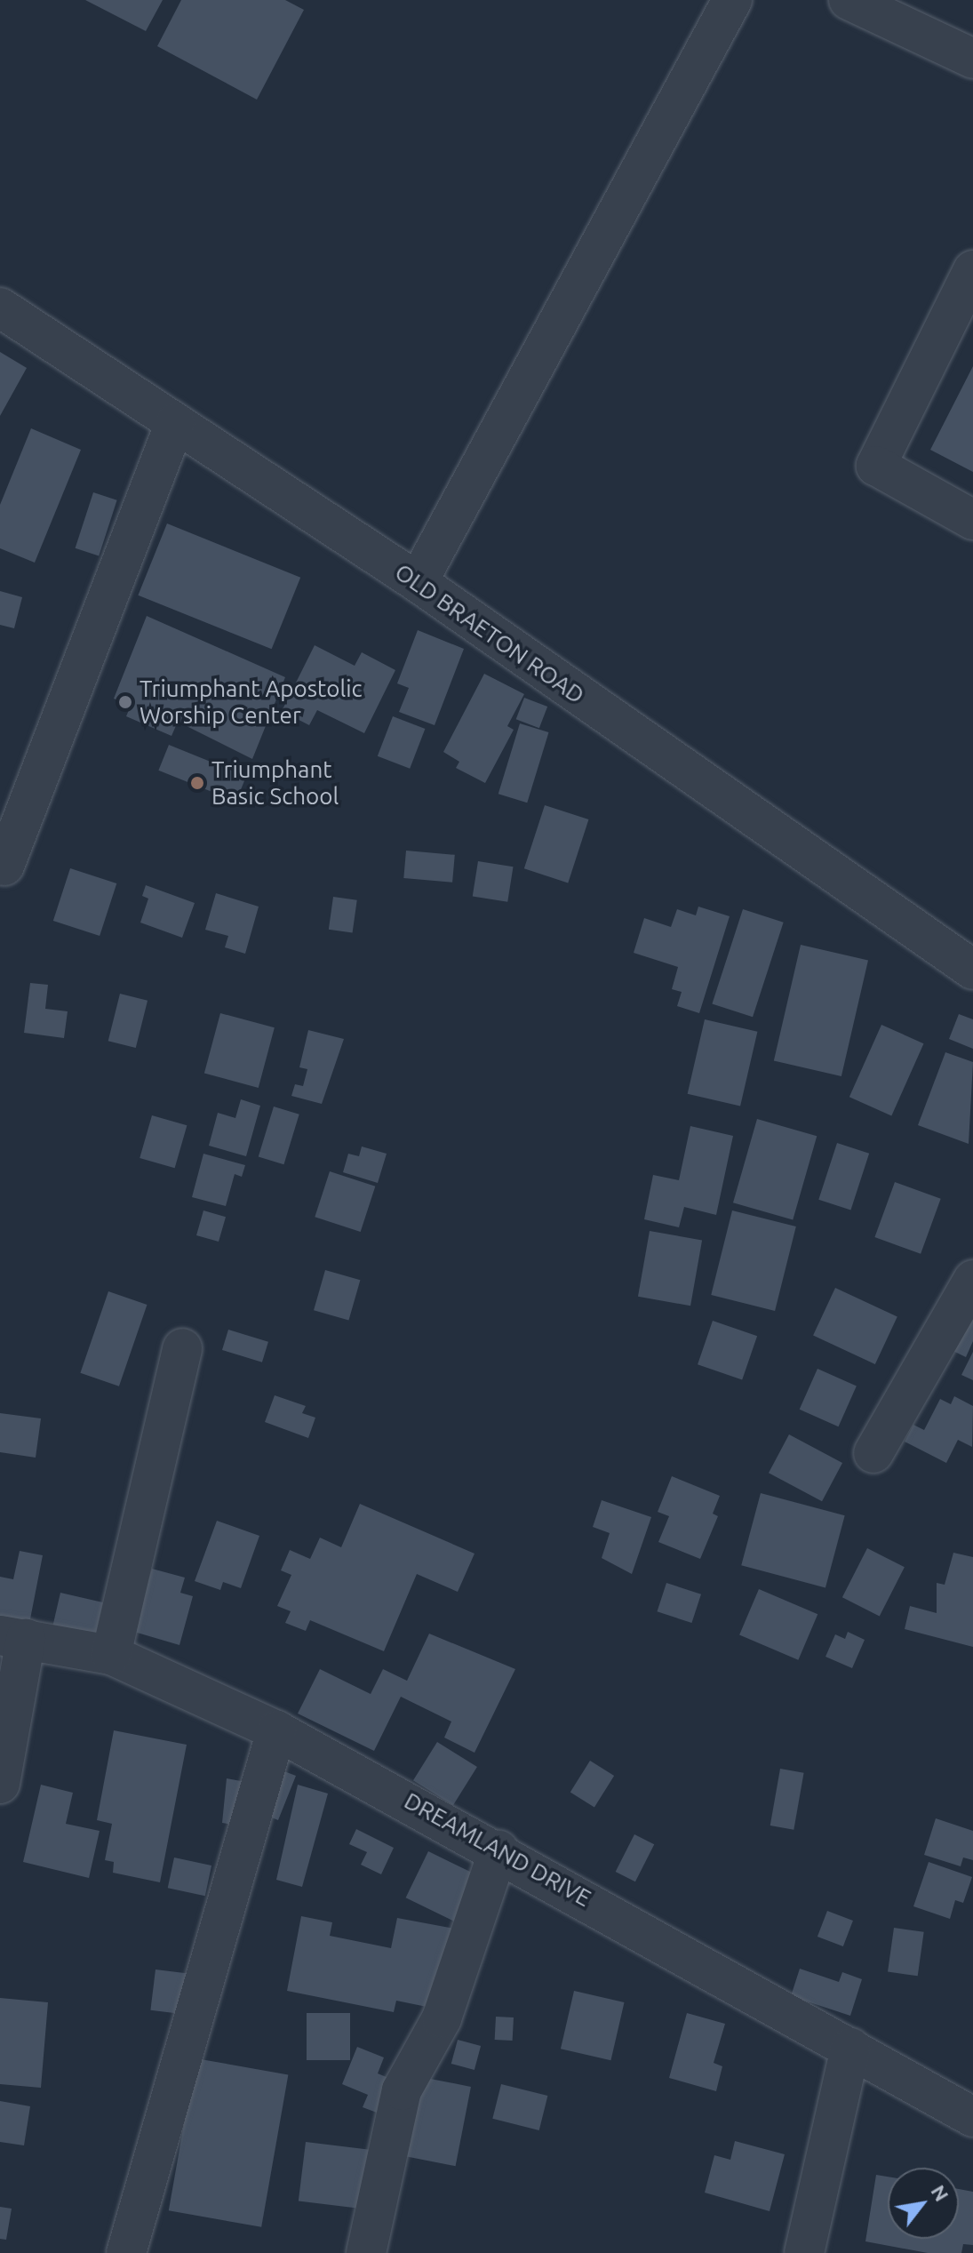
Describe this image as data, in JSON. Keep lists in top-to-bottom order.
{
  "streets": {
    "street": ["OLD BRAETON ROAD", "DREAMLAND DRIVE"]
  },
  "places": ["Triumphant Apostolic Worship Center", "Triumphant Basic School"],
  "north": "top right"
}
